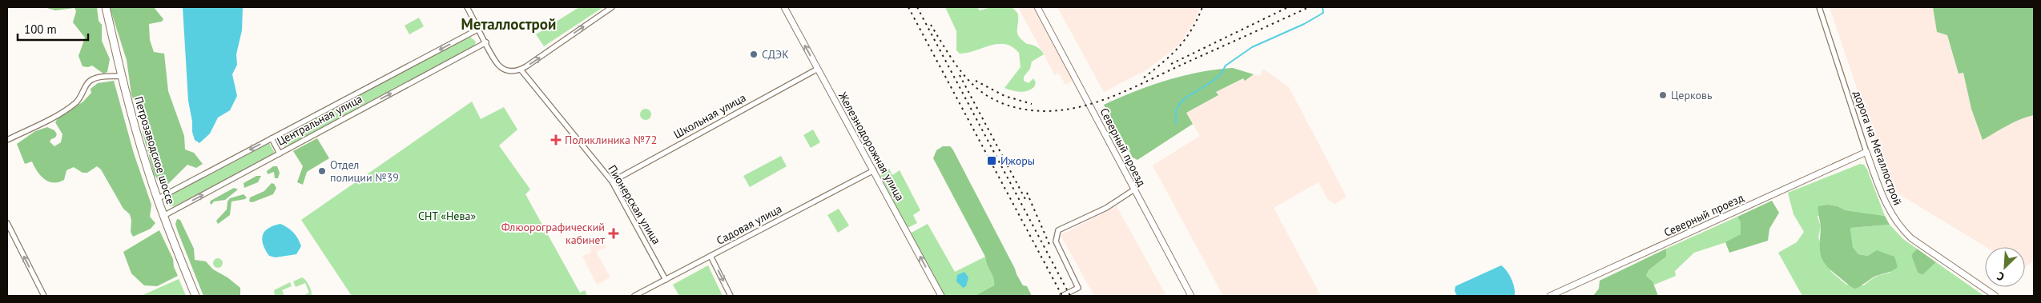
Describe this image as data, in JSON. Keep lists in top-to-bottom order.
{
  "streets": {
    "main road": ["Петрозаводское шоссе"],
    "street": [
      "Школьная улица",
      "Центральная улица",
      "Железнодорожная улица",
      "Северный проезд",
      "дорога на Металлострой",
      "Пионерская улица",
      "Садовая улица"
    ]
  },
  "crossings": [
    ["Школьная улица", "Железнодорожная улица"],
    ["Школьная улица", "Пионерская улица"],
    ["Центральная улица", "Петрозаводское шоссе"],
    ["Железнодорожная улица", "Садовая улица"],
    ["Северный проезд", "дорога на Металлострой"],
    ["Пионерская улица", "Садовая улица"]
  ],
  "one_way": ["Железнодорожная улица"],
  "districts": ["Металлострой"],
  "parks": ["СНТ «Нева»"],
  "places": {
    "other": ["СДЭК", "Церковь", "Отдел полиции №39"],
    "health": ["Поликлиника №72", "Флюорографический кабинет"],
    "transit": ["Ижоры"]
  },
  "scale_bar": "100 m",
  "north": "bottom left"
}
